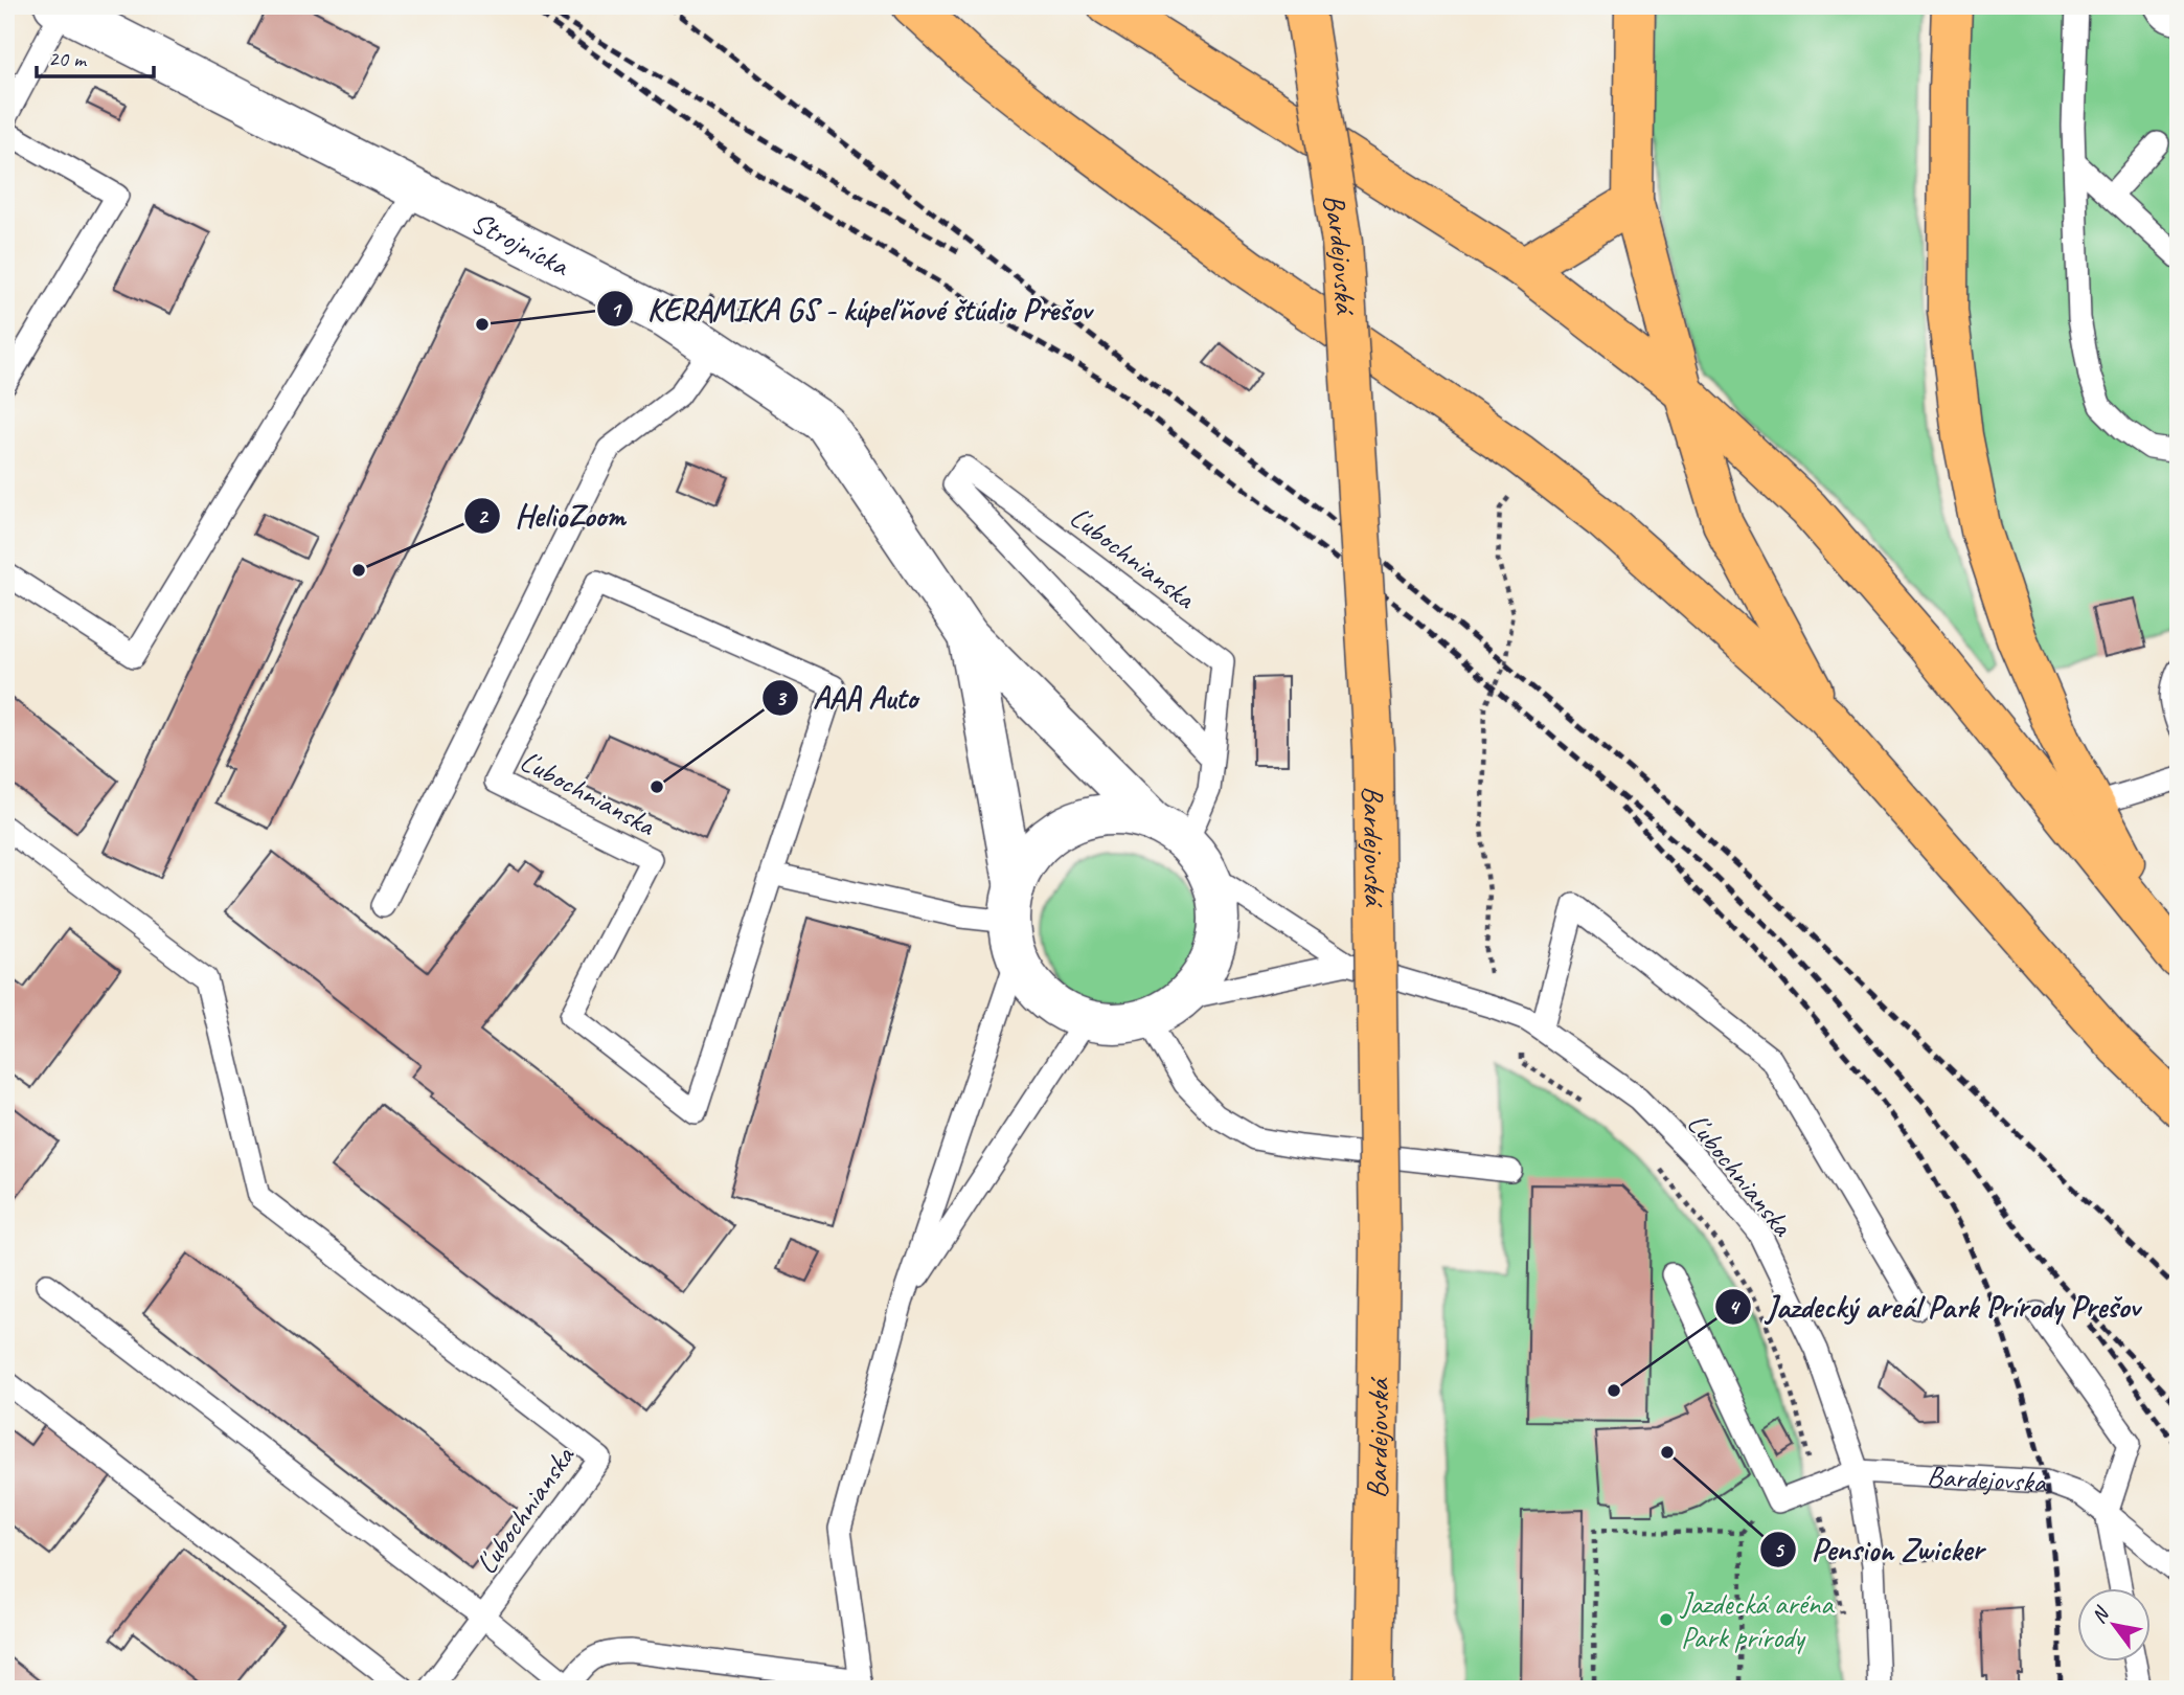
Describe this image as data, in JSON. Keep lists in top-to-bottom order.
{
  "streets": {
    "main road": ["Bardejovská"],
    "street": ["Strojnícka"],
    "lane": ["Ľubochnianska"]
  },
  "crossings": [
    ["Bardejovská", "Ľubochnianska"]
  ],
  "places": [
    "KERAMIKA GS - kúpeľňové štúdio Prešov",
    "HelioZoom",
    "AAA Auto",
    "Jazdecký areál Park Prírody Prešov",
    "Pension Zwicker",
    "Jazdecká aréna Park prírody"
  ],
  "scale_bar": "20 m",
  "north": "top left"
}
